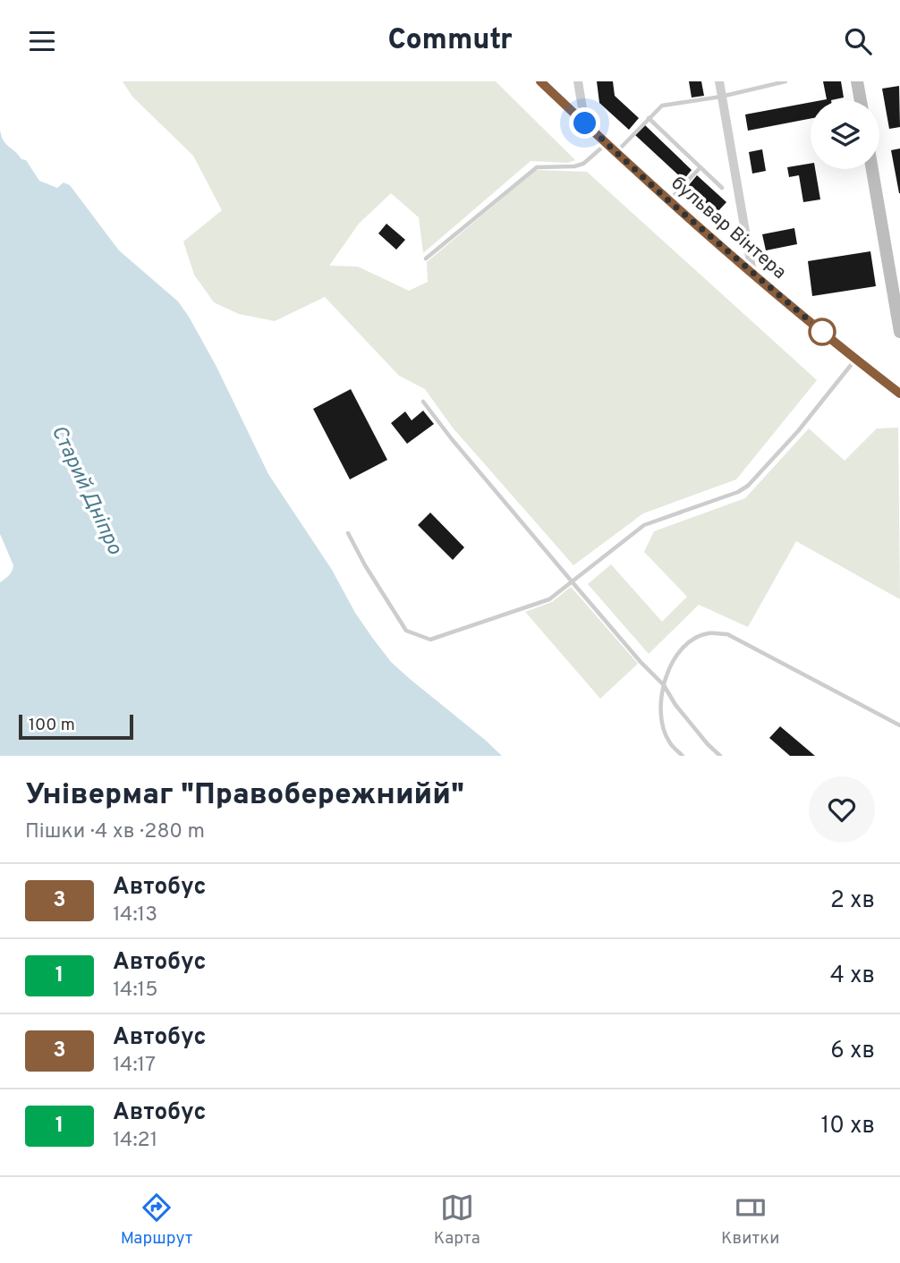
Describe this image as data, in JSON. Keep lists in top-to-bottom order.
{
  "streets": {
    "street": ["бульвар Вінтера"]
  },
  "water": ["Старий Дніпро"],
  "lines": ["bus line 3"],
  "scale_bar": "100 m",
  "page": {
    "header": "Commutr",
    "scale": "100 m",
    "heading": ["Універмаг \"Правобережнийй\"", "Пішки · 4 хв · 280 m"],
    "list": [
      {
        "mark": "3",
        "name": "Автобус",
        "note": "14:13",
        "value": "2 хв"
      },
      {
        "mark": "1",
        "name": "Автобус",
        "note": "14:15",
        "value": "4 хв"
      },
      {
        "mark": "3",
        "name": "Автобус",
        "note": "14:17",
        "value": "6 хв"
      },
      {
        "mark": "1",
        "name": "Автобус",
        "note": "14:21",
        "value": "10 хв"
      }
    ],
    "tabs": ["Маршрут", "Карта", "Квитки"]
  }
}
